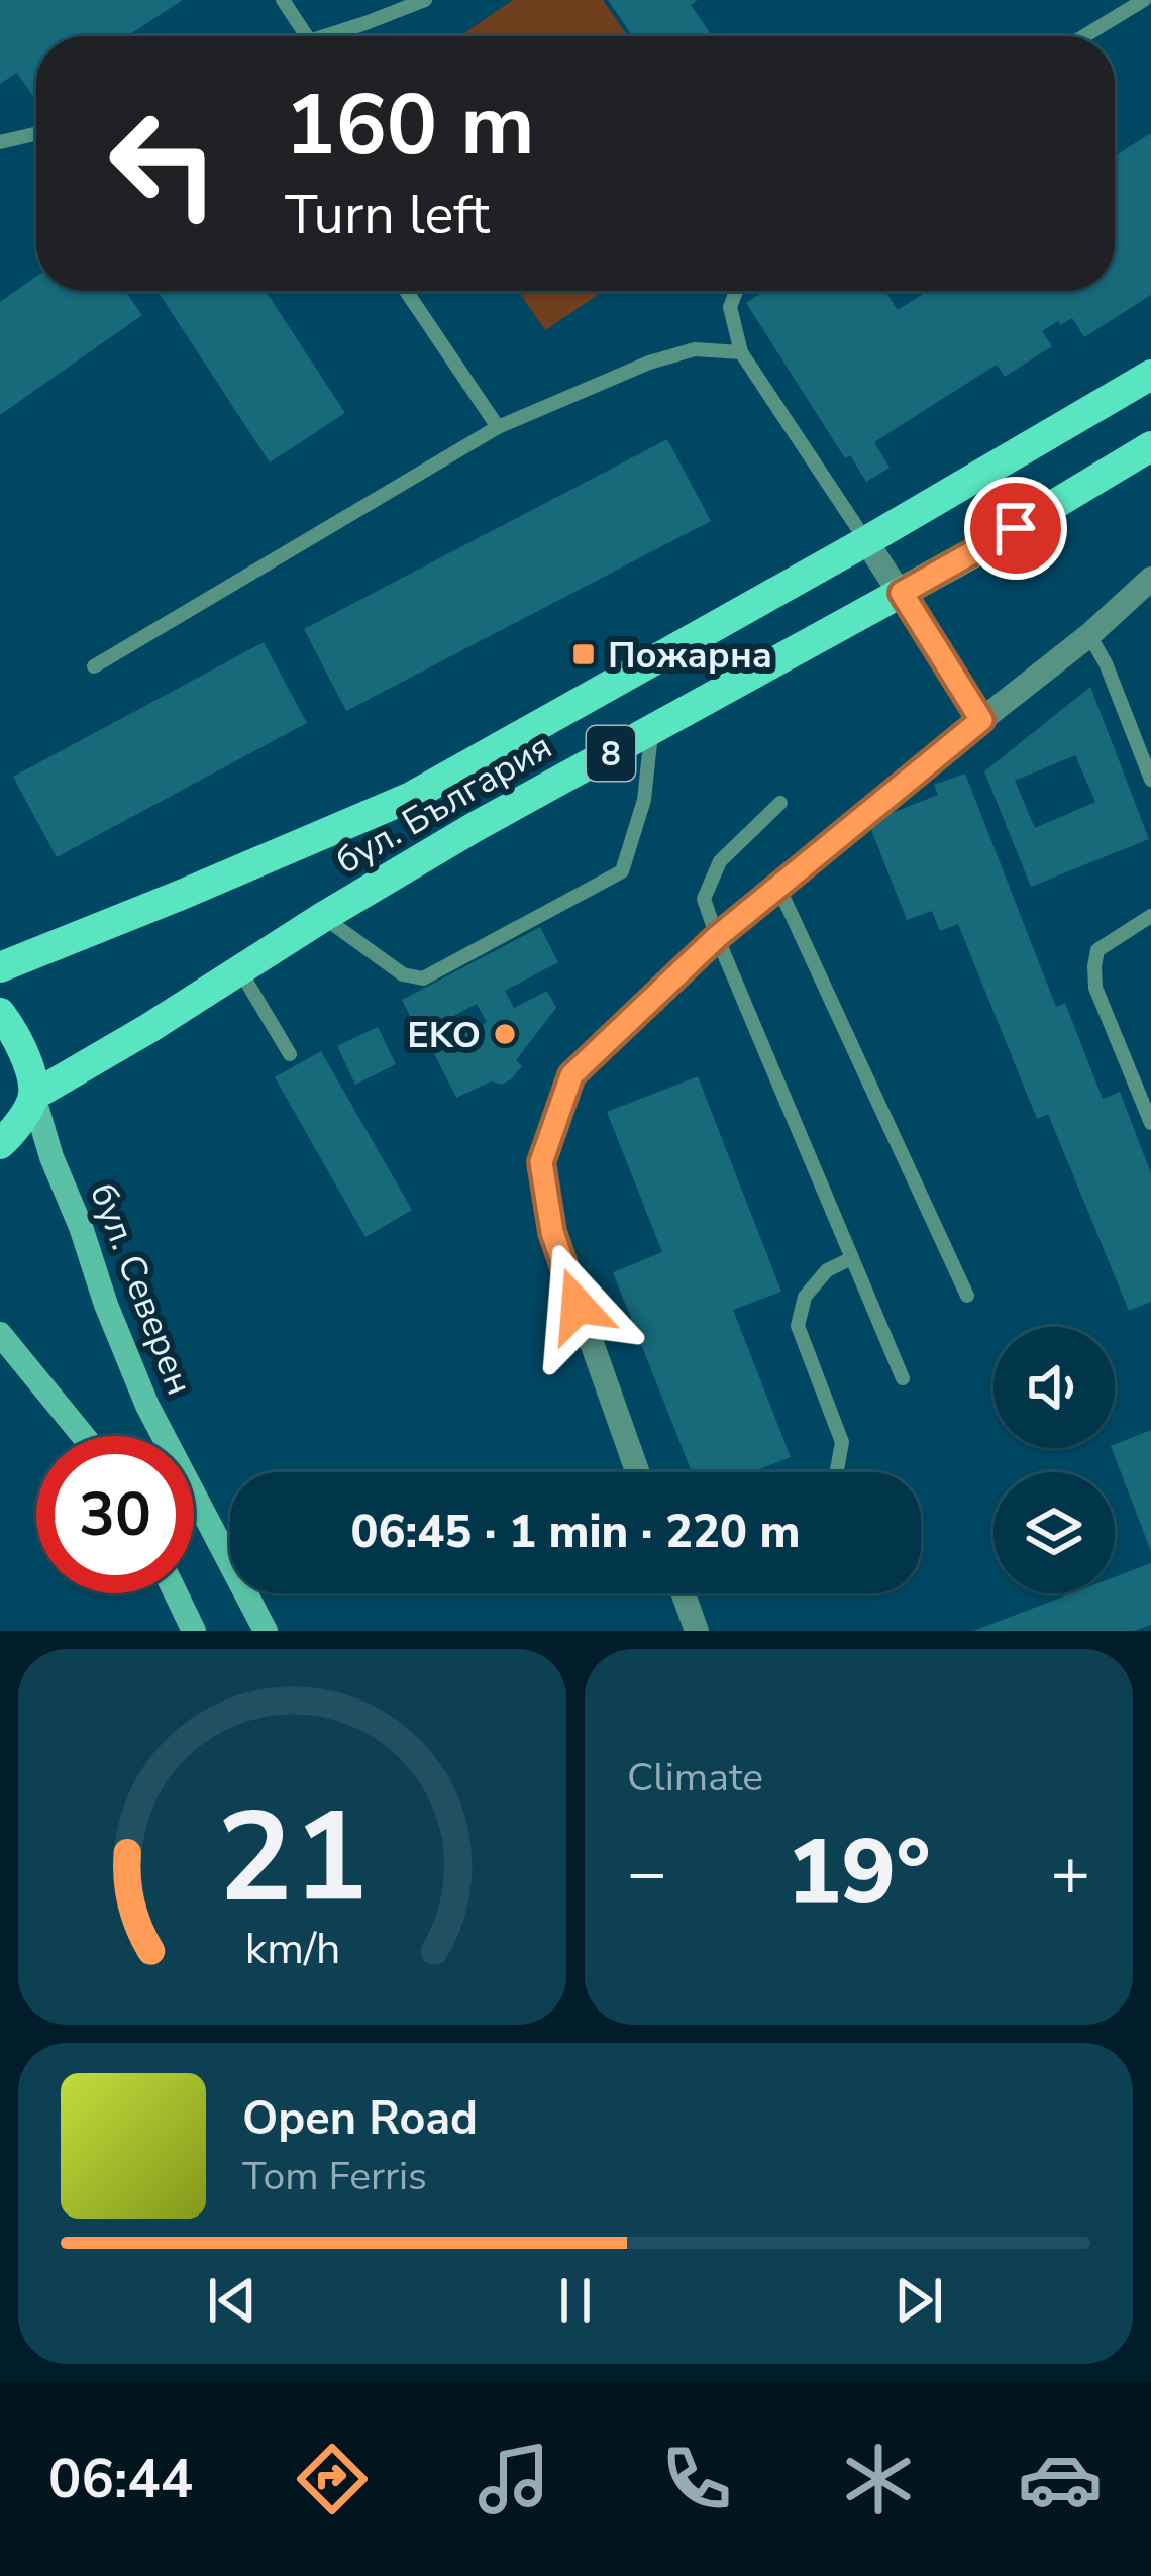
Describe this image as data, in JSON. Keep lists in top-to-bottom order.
{
  "streets": {
    "main road": ["8", "бул. България", "бул. Северен"]
  },
  "crossings": [
    ["8", "бул. България"],
    ["8", "бул. Северен"],
    ["бул. България", "бул. Северен"]
  ],
  "places": {
    "transit": ["Пожарна"],
    "other": ["EKO"]
  },
  "page": {
    "turn": ["160 m", "Turn left"],
    "limit": "30",
    "trip": "06:45 · 1 min · 220 m",
    "tile": "Climate",
    "heat": ["−", "19°", "+"],
    "song": ["Open Road", "Tom Ferris"],
    "tabs": "06:44",
    "gauge": ["21", "km/h"]
  }
}
